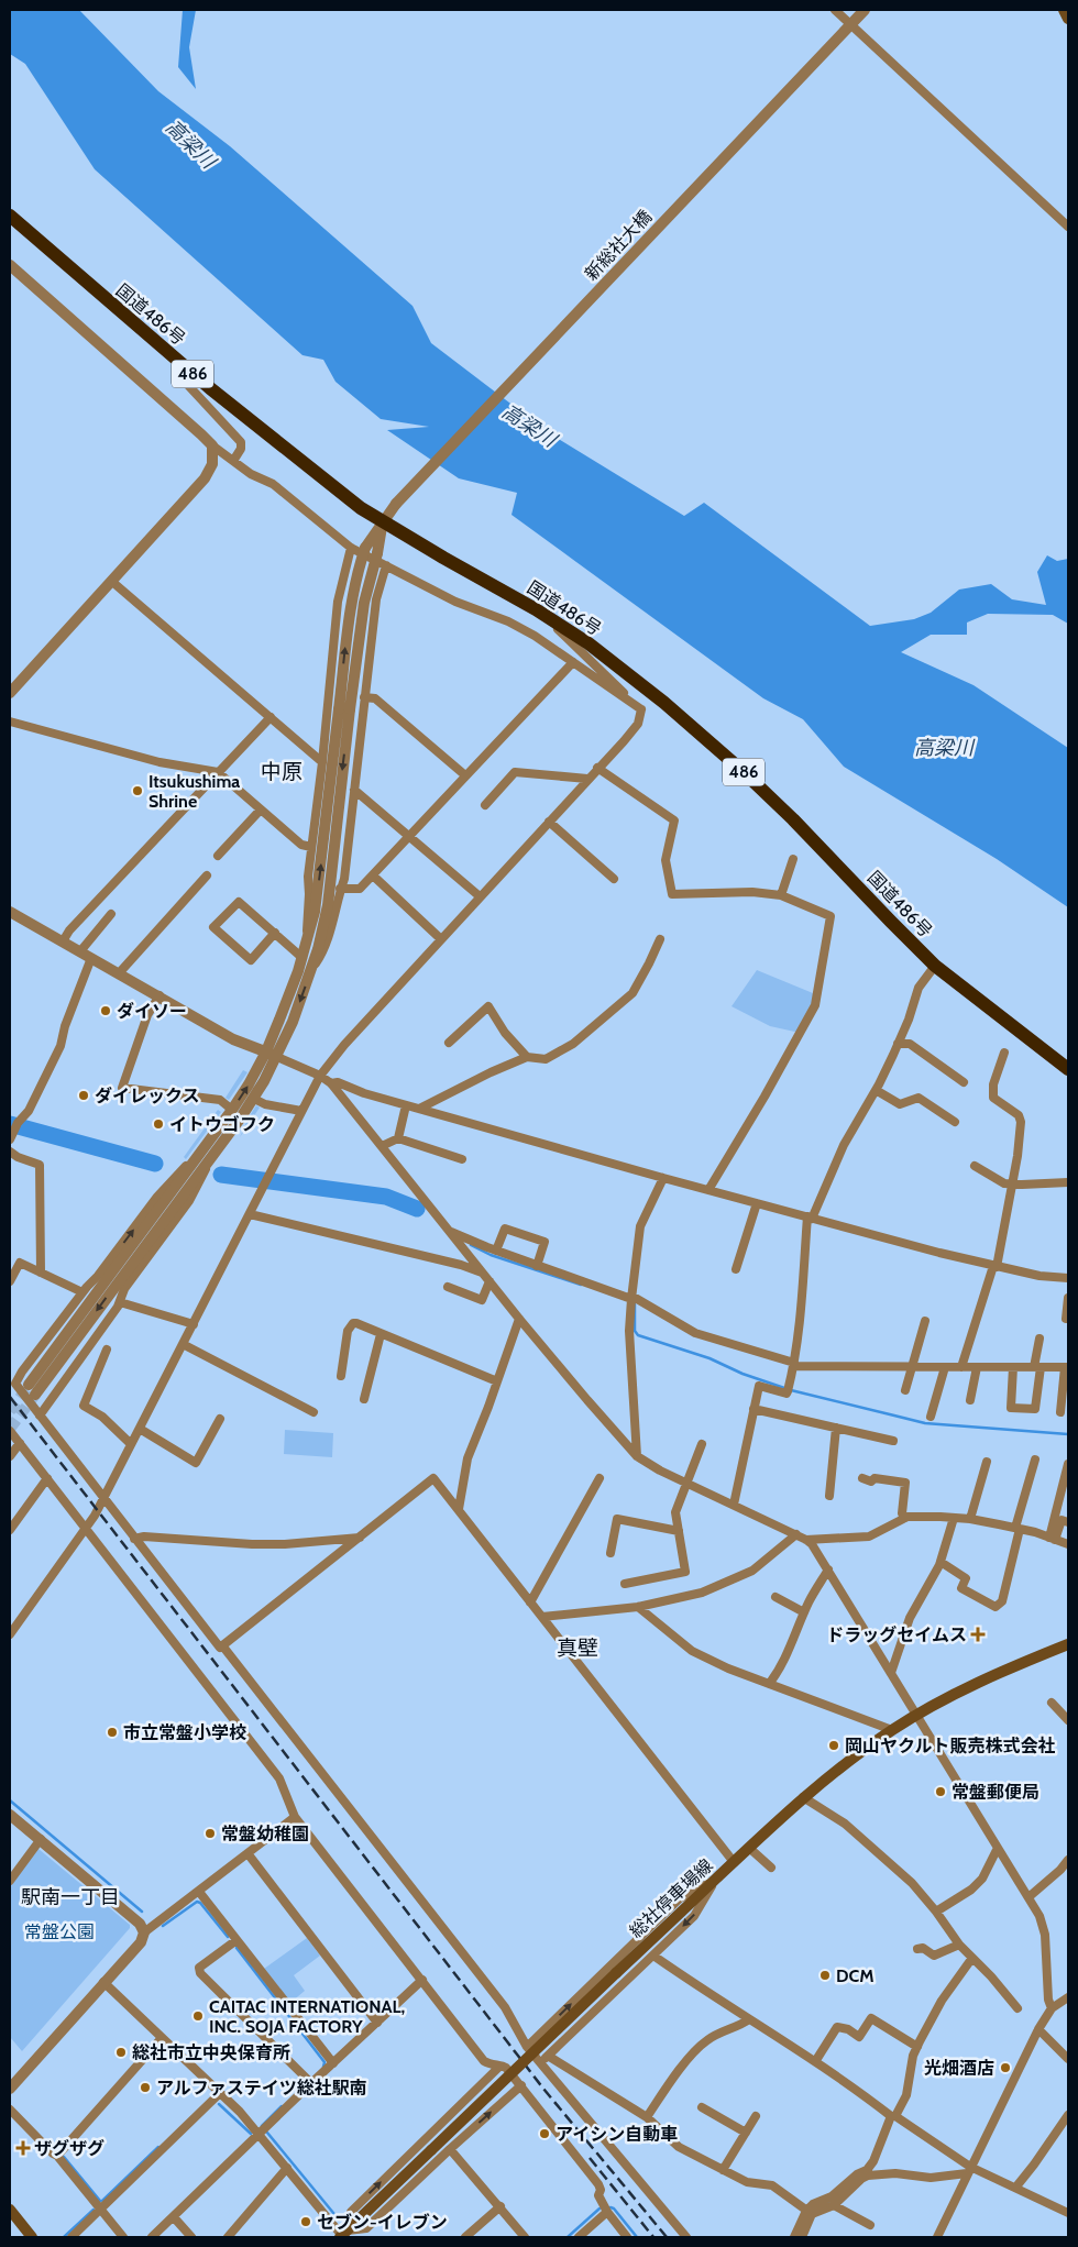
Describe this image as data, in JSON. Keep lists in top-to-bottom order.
{
  "streets": {
    "highway": ["国道486号", "486"],
    "main road": ["総社停車場線"],
    "street": ["新総社大橋"]
  },
  "crossings": [
    ["新総社大橋", "国道486号"]
  ],
  "districts": ["中原", "真壁", "駅南一丁目"],
  "water": ["高梁川"],
  "parks": ["常盤公園"],
  "places": {
    "other": [
      "Itsukushima Shrine",
      "ダイソー",
      "ダイレックス",
      "イトウゴフク",
      "市立常盤小学校",
      "岡山ヤクルト販売株式会社",
      "常盤郵便局",
      "常盤幼稚園",
      "DCM",
      "CAITAC INTERNATIONAL, INC. SOJA FACTORY",
      "総社市立中央保育所",
      "光畑酒店",
      "アルファステイツ総社駅南",
      "アイシン自動車",
      "セブン-イレブン"
    ],
    "health": ["ドラッグセイムス", "ザグザグ"]
  }
}
